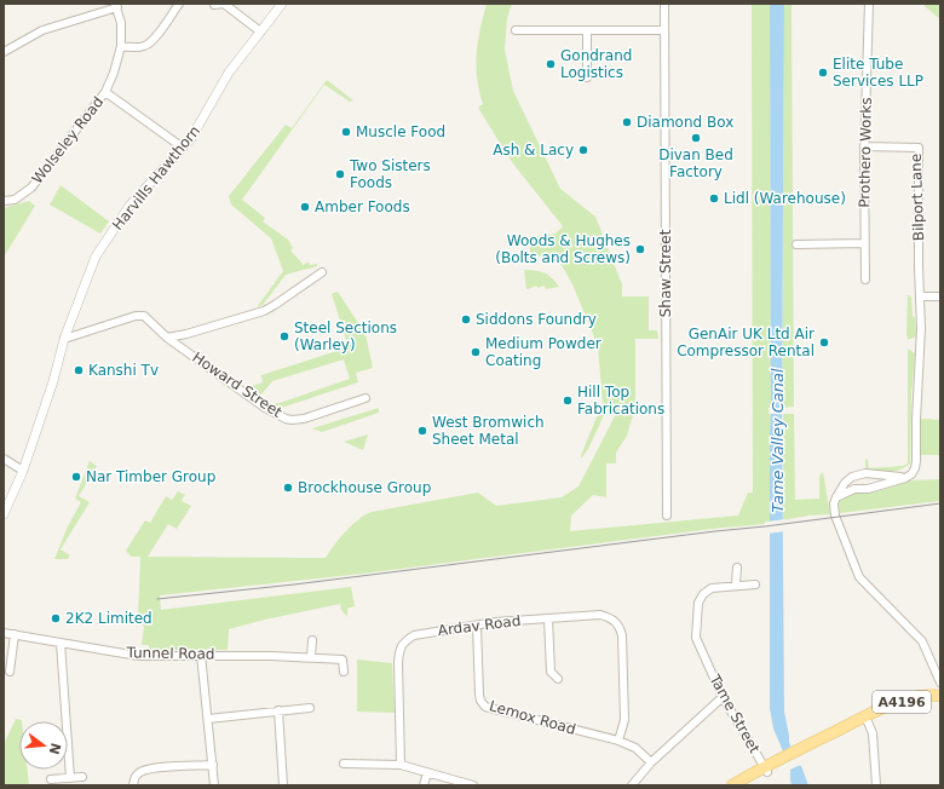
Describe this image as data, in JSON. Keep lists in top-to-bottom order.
{
  "streets": {
    "main road": ["A4196"],
    "street": [
      "Wolseley Road",
      "Prothero Works",
      "Harvills Hawthorn",
      "Bilport Lane",
      "Shaw Street",
      "Howard Street",
      "Ardav Road",
      "Tunnel Road",
      "Tame Street",
      "Lemox Road"
    ]
  },
  "crossings": [
    ["Prothero Works", "Bilport Lane"],
    ["Harvills Hawthorn", "Howard Street"],
    ["Ardav Road", "Lemox Road"],
    ["A4196", "Tame Street"]
  ],
  "water": ["Tame Valley Canal"],
  "places": [
    "Gondrand Logistics",
    "Elite Tube Services LLP",
    "Diamond Box",
    "Muscle Food",
    "Divan Bed Factory",
    "Ash & Lacy",
    "Two Sisters Foods",
    "Lidl (Warehouse)",
    "Amber Foods",
    "Woods & Hughes (Bolts and Screws)",
    "Siddons Foundry",
    "Steel Sections (Warley)",
    "GenAir UK Ltd Air Compressor Rental",
    "Medium Powder Coating",
    "Kanshi Tv",
    "Hill Top Fabrications",
    "West Bromwich Sheet Metal",
    "Nar Timber Group",
    "Brockhouse Group",
    "2K2 Limited"
  ],
  "north": "right"
}
